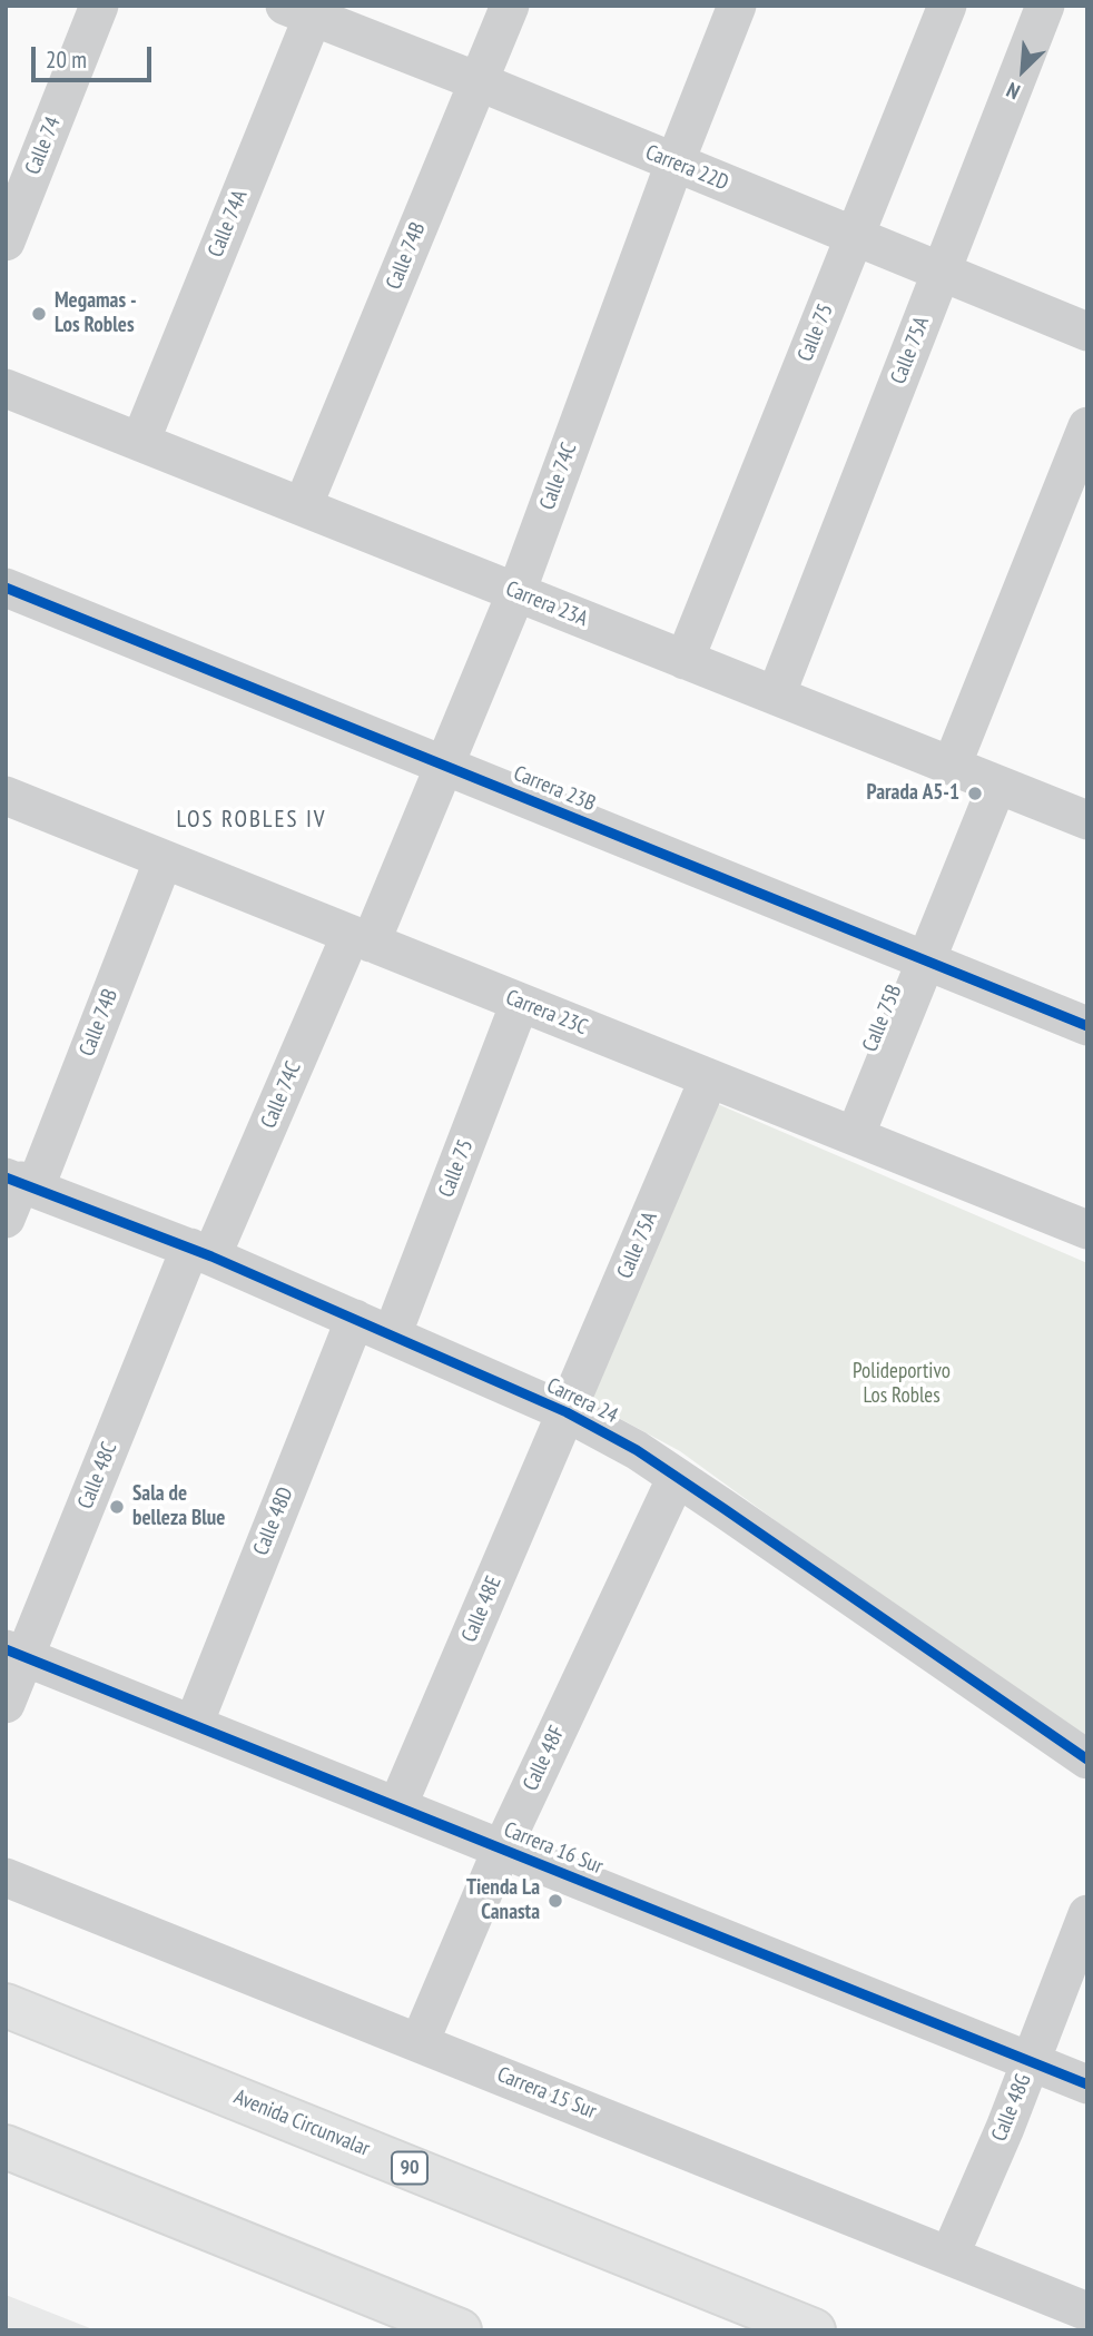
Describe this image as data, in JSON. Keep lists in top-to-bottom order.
{
  "streets": {
    "highway": ["Avenida Circunvalar", "90"],
    "street": [
      "Calle 74",
      "Carrera 22D",
      "Calle 74A",
      "Calle 74B",
      "Calle 75",
      "Calle 75A",
      "Calle 74C",
      "Carrera 23A",
      "Carrera 23B",
      "Carrera 23C",
      "Calle 75B",
      "Carrera 24",
      "Calle 48C",
      "Calle 48D",
      "Calle 48E",
      "Calle 48F",
      "Carrera 16 Sur",
      "Carrera 15 Sur",
      "Calle 48G"
    ]
  },
  "crossings": [
    ["Carrera 22D", "Calle 74A"],
    ["Carrera 22D", "Calle 74B"],
    ["Carrera 22D", "Calle 75"],
    ["Carrera 22D", "Calle 75A"],
    ["Carrera 22D", "Calle 74C"],
    ["Calle 74A", "Carrera 23A"],
    ["Calle 74B", "Carrera 23A"],
    ["Calle 74B", "Carrera 23C"],
    ["Calle 74B", "Carrera 24"],
    ["Calle 75", "Carrera 23A"],
    ["Calle 75", "Carrera 23C"],
    ["Calle 75", "Carrera 24"],
    ["Calle 75A", "Carrera 23A"],
    ["Calle 75A", "Carrera 23C"],
    ["Calle 75A", "Carrera 24"],
    ["Calle 75A", "Calle 48E"],
    ["Calle 74C", "Carrera 23A"],
    ["Calle 74C", "Carrera 23B"],
    ["Calle 74C", "Carrera 23C"],
    ["Calle 74C", "Carrera 24"],
    ["Calle 74C", "Calle 48C"],
    ["Carrera 23A", "Calle 75B"],
    ["Carrera 23B", "Calle 75B"],
    ["Carrera 23C", "Calle 75B"],
    ["Carrera 24", "Calle 48C"],
    ["Carrera 24", "Calle 48D"],
    ["Carrera 24", "Calle 48E"],
    ["Carrera 24", "Calle 48F"],
    ["Calle 48C", "Carrera 16 Sur"],
    ["Calle 48D", "Carrera 16 Sur"],
    ["Calle 48E", "Carrera 16 Sur"],
    ["Calle 48F", "Carrera 16 Sur"],
    ["Calle 48F", "Carrera 15 Sur"],
    ["Carrera 16 Sur", "Calle 48G"],
    ["Carrera 15 Sur", "Calle 48G"]
  ],
  "districts": ["LOS ROBLES IV"],
  "parks": ["Polideportivo Los Robles"],
  "places": [
    "Megamas - Los Robles",
    "Parada A5-1",
    "Sala de belleza Blue",
    "Tienda La Canasta"
  ],
  "scale_bar": "20 m",
  "north": "bottom left"
}
